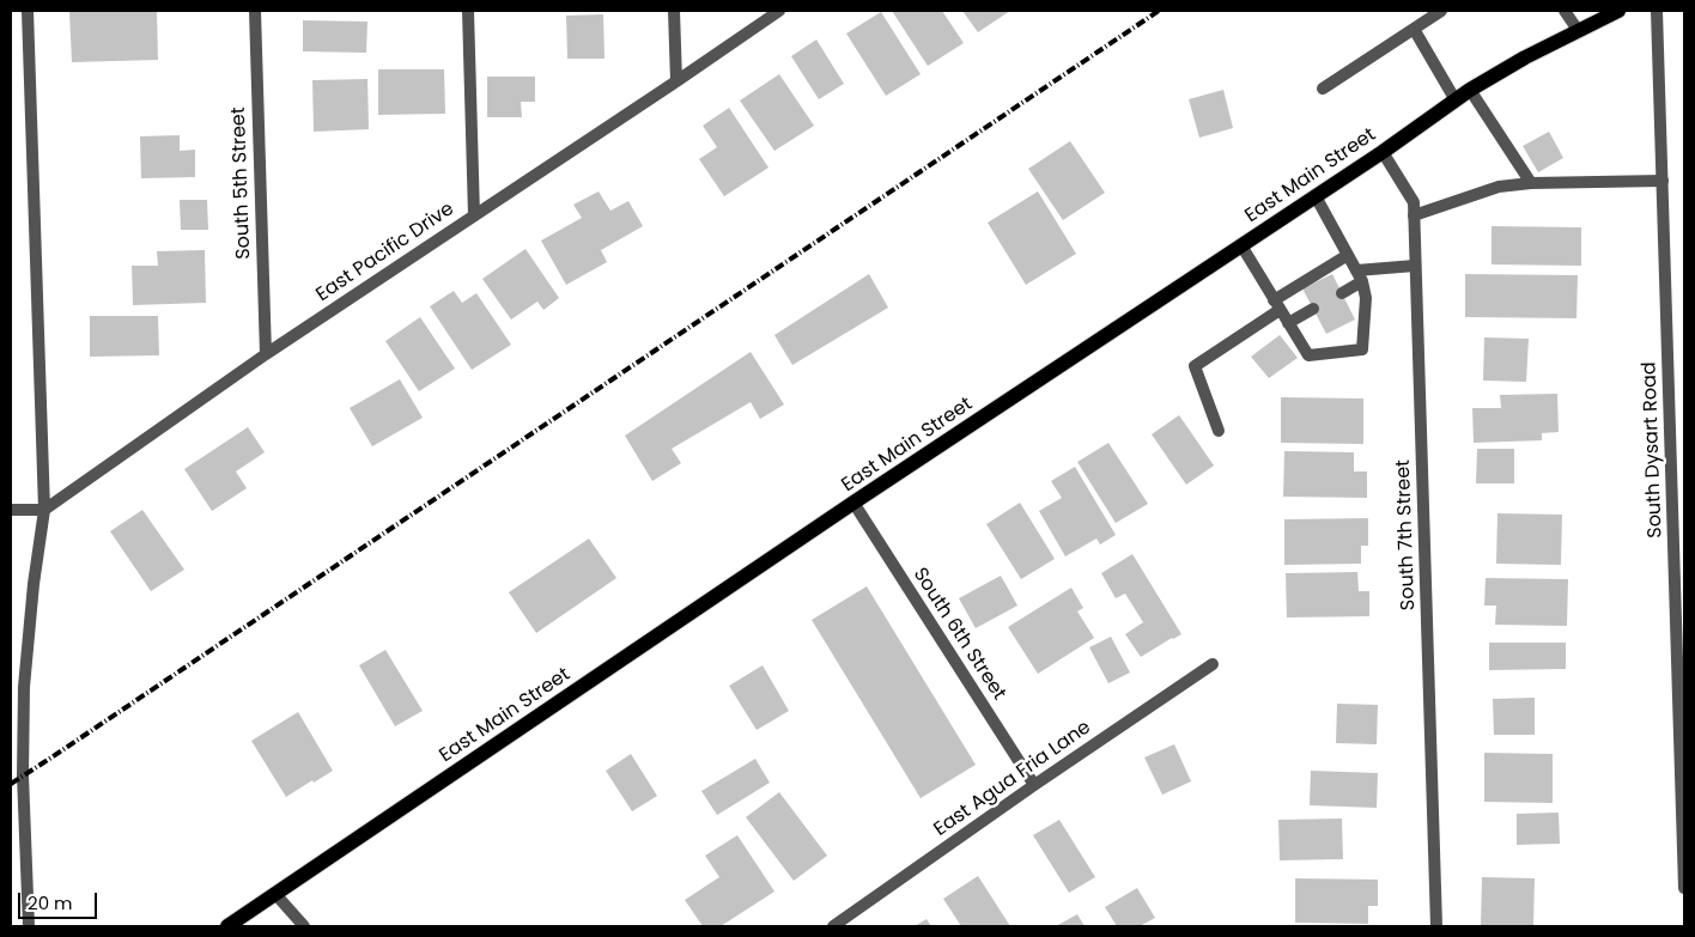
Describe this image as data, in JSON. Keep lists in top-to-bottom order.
{
  "streets": {
    "main road": ["East Main Street"],
    "street": [
      "South 5th Street",
      "East Pacific Drive",
      "South Dysart Road",
      "South 7th Street",
      "South 6th Street",
      "East Agua Fria Lane"
    ]
  },
  "crossings": [
    ["East Main Street", "South 7th Street"],
    ["East Main Street", "South 6th Street"],
    ["South 5th Street", "East Pacific Drive"],
    ["South 6th Street", "East Agua Fria Lane"]
  ],
  "scale_bar": "20 m"
}
